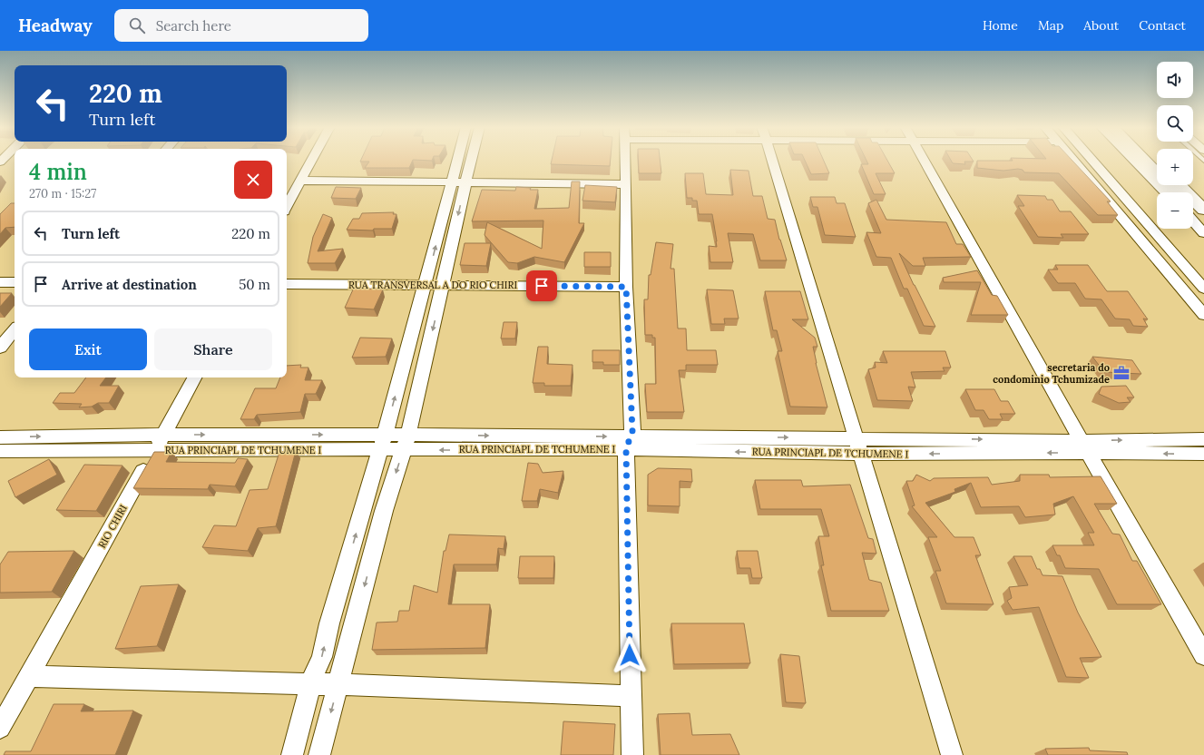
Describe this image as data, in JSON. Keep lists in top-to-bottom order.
{
  "streets": {
    "street": ["RUA TRANSVERSAL A DO RIO CHIRI", "RUA PRINCIAPL DE TCHUMENE I", "RIO CHIRI"]
  },
  "crossings": [
    ["RUA PRINCIAPL DE TCHUMENE I", "RIO CHIRI"]
  ],
  "places": {
    "office": ["secretaria do condominio Tchumizade"]
  },
  "page": {
    "header": "Headway",
    "search": "Search here",
    "nav": [
      "Home",
      "Map",
      "About",
      "Contact"
    ],
    "map_buttons": ["+", "−"],
    "turn": ["220 m", "Turn left"],
    "heading": ["4 min", "270 m · 15:27"],
    "list": [
      {
        "name": "Turn left",
        "value": "220 m"
      },
      {
        "name": "Arrive at destination",
        "value": "50 m"
      }
    ],
    "buttons": ["Exit", "Share"]
  }
}
